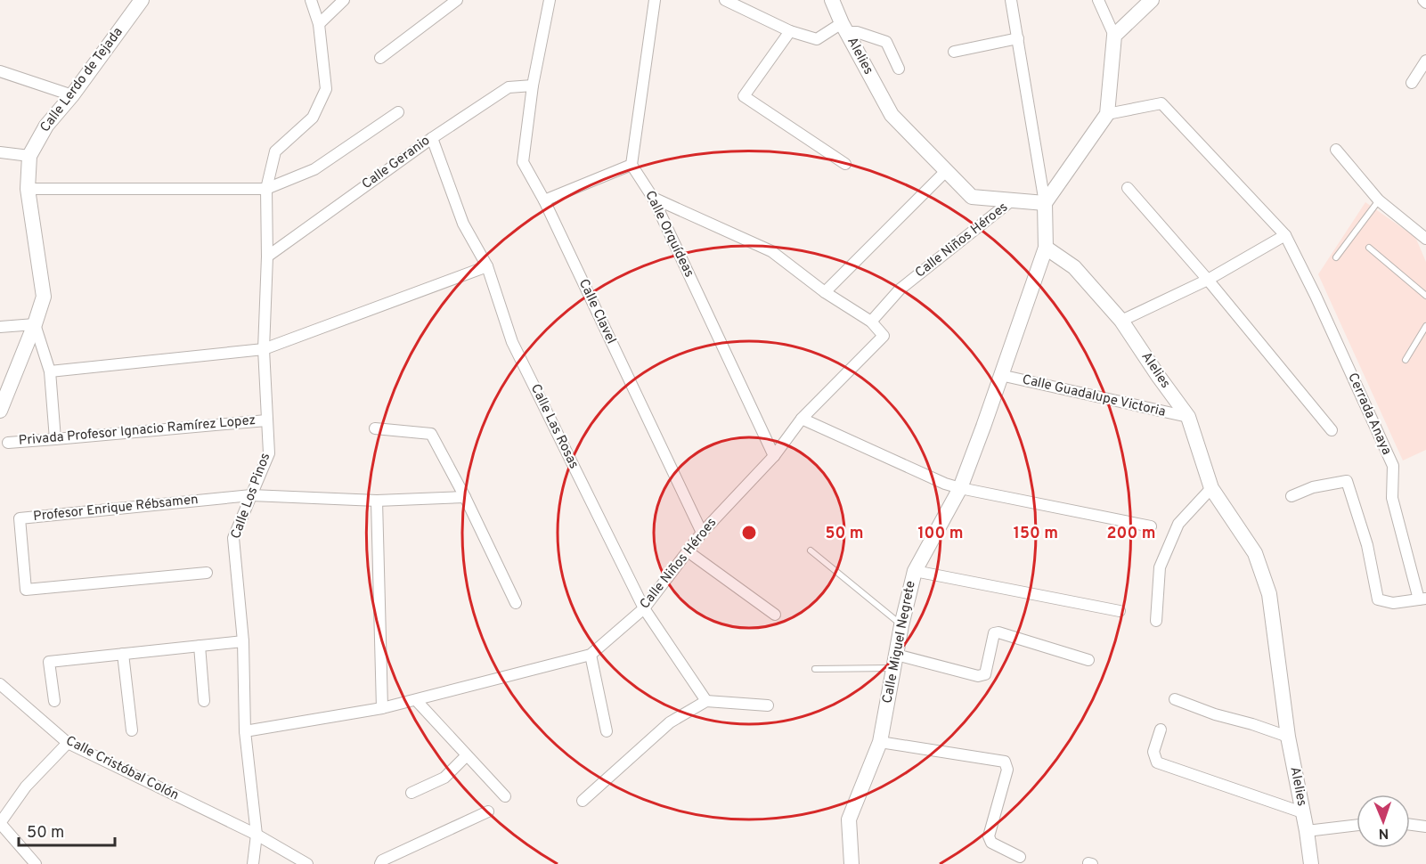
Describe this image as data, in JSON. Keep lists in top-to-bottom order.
{
  "streets": {
    "street": [
      "Alelies",
      "Calle Lerdo de Tejada",
      "Calle Geranio",
      "Calle Orquídeas",
      "Calle Niños Héroes",
      "Calle Clavel",
      "Calle Guadalupe Victoria",
      "Cerrada Anaya",
      "Calle Las Rosas",
      "Privada Profesor Ignacio Ramírez Lopez",
      "Calle Los Pinos",
      "Profesor Enrique Rébsamen",
      "Calle Miguel Negrete",
      "Calle Cristóbal Colón"
    ]
  },
  "crossings": [
    ["Alelies", "Calle Niños Héroes"],
    ["Alelies", "Calle Guadalupe Victoria"],
    ["Alelies", "Calle Miguel Negrete"],
    ["Calle Geranio", "Calle Clavel"],
    ["Calle Geranio", "Calle Las Rosas"],
    ["Calle Geranio", "Calle Los Pinos"],
    ["Calle Orquídeas", "Calle Niños Héroes"],
    ["Calle Niños Héroes", "Calle Clavel"],
    ["Calle Niños Héroes", "Calle Las Rosas"],
    ["Calle Niños Héroes", "Calle Los Pinos"],
    ["Calle Guadalupe Victoria", "Calle Miguel Negrete"],
    ["Privada Profesor Ignacio Ramírez Lopez", "Calle Los Pinos"],
    ["Calle Los Pinos", "Profesor Enrique Rébsamen"],
    ["Calle Los Pinos", "Calle Cristóbal Colón"]
  ],
  "scale_bar": "50 m",
  "north": "bottom",
  "rings": [
    "50 m",
    "100 m",
    "150 m",
    "200 m"
  ]
}
